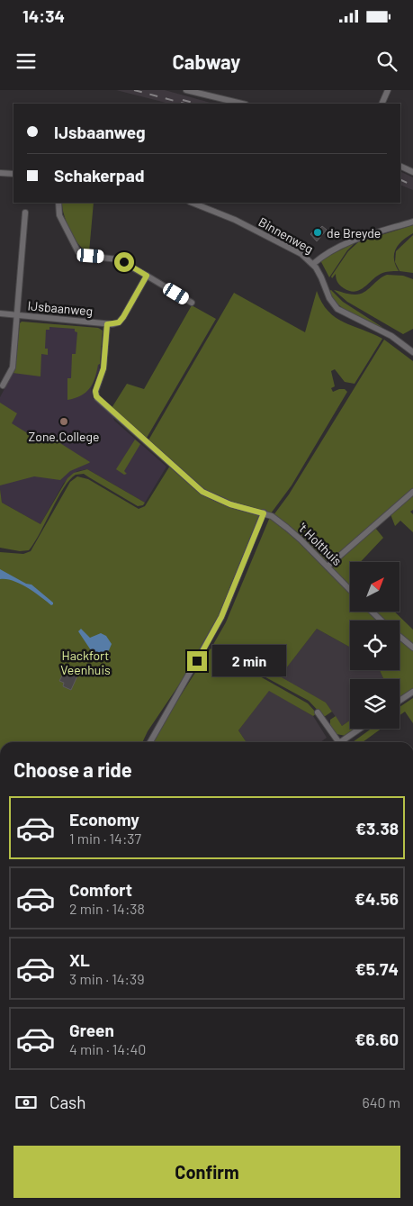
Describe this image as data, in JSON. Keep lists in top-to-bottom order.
{
  "streets": {
    "street": ["Binnenweg", "IJsbaanweg", "'t Holthuis"]
  },
  "crossings": [
    ["IJsbaanweg", "'t Holthuis"]
  ],
  "parks": ["Hackfort Veenhuis"],
  "places": ["de Breyde", "Zone.College"],
  "north": "top right",
  "page": {
    "status": "14:34",
    "header": "Cabway",
    "banner": ["IJsbaanweg", "Schakerpad"],
    "bubble": "2 min",
    "heading": "Choose a ride",
    "list": [
      {
        "name": "Economy",
        "note": "1 min · 14:37",
        "value": "€3.38"
      },
      {
        "name": "Comfort",
        "note": "2 min · 14:38",
        "value": "€4.56"
      },
      {
        "name": "XL",
        "note": "3 min · 14:39",
        "value": "€5.74"
      },
      {
        "name": "Green",
        "note": "4 min · 14:40",
        "value": "€6.60"
      }
    ],
    "pay": ["Cash", "640 m"],
    "buttons": "Confirm"
  }
}
